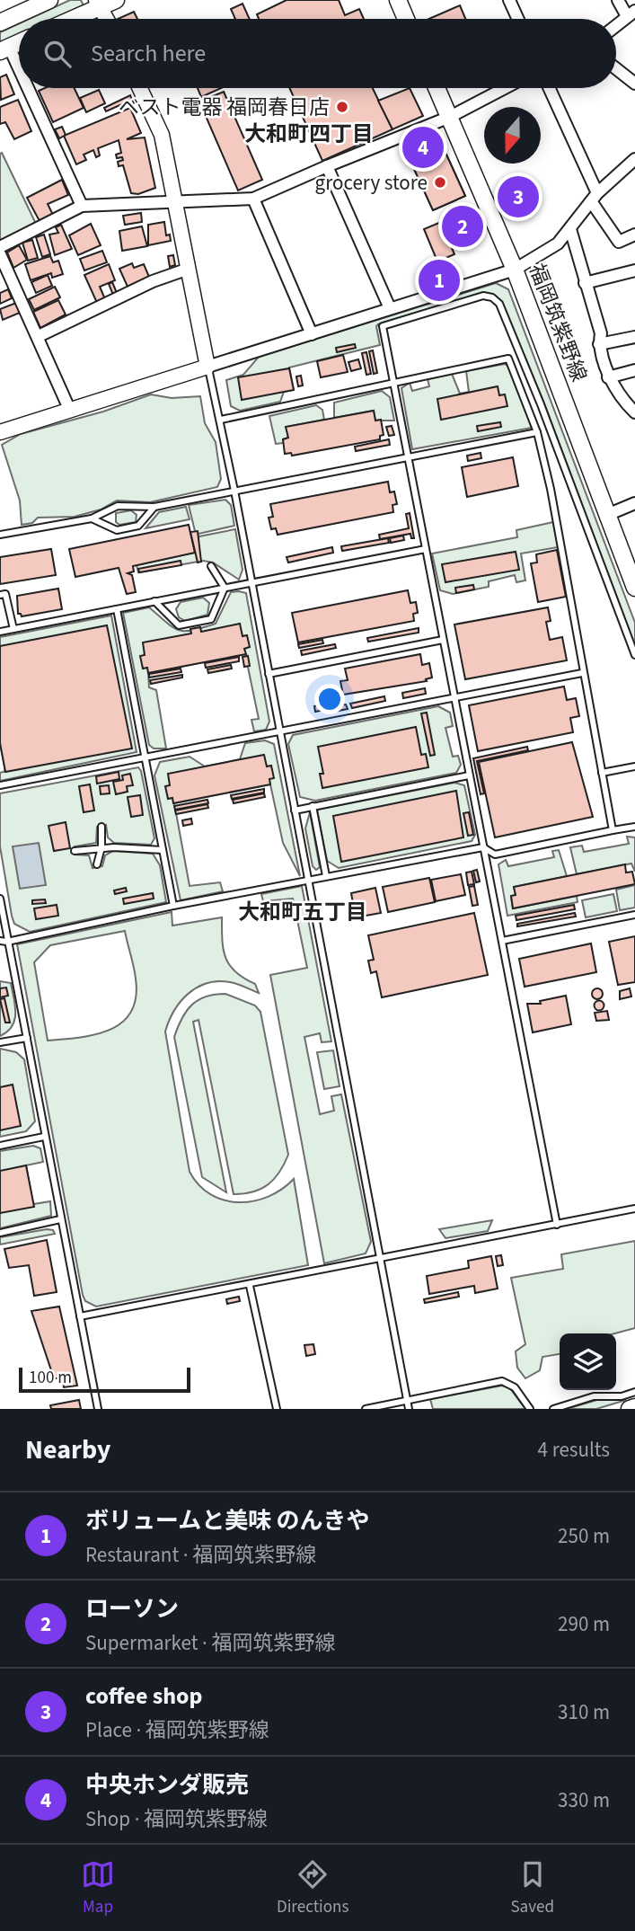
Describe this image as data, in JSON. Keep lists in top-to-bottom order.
{
  "streets": {
    "main road": ["福岡筑紫野線"]
  },
  "districts": ["大和町四丁目", "大和町五丁目"],
  "places": ["ベスト電器 福岡春日店", "grocery store"],
  "scale_bar": "100 m",
  "north": "bottom",
  "page": {
    "search": "Search here",
    "pins": [
      "4",
      "3",
      "2",
      "1"
    ],
    "scale": "100 m",
    "heading": ["Nearby", "4 results"],
    "list": [
      {
        "mark": "1",
        "name": "ボリュームと美味 のんきや",
        "note": "Restaurant · 福岡筑紫野線",
        "value": "250 m"
      },
      {
        "mark": "2",
        "name": "ローソン",
        "note": "Supermarket · 福岡筑紫野線",
        "value": "290 m"
      },
      {
        "mark": "3",
        "name": "coffee shop",
        "note": "Place · 福岡筑紫野線",
        "value": "310 m"
      },
      {
        "mark": "4",
        "name": "中央ホンダ販売",
        "note": "Shop · 福岡筑紫野線",
        "value": "330 m"
      }
    ],
    "nav": ["Map", "Directions", "Saved"]
  }
}
